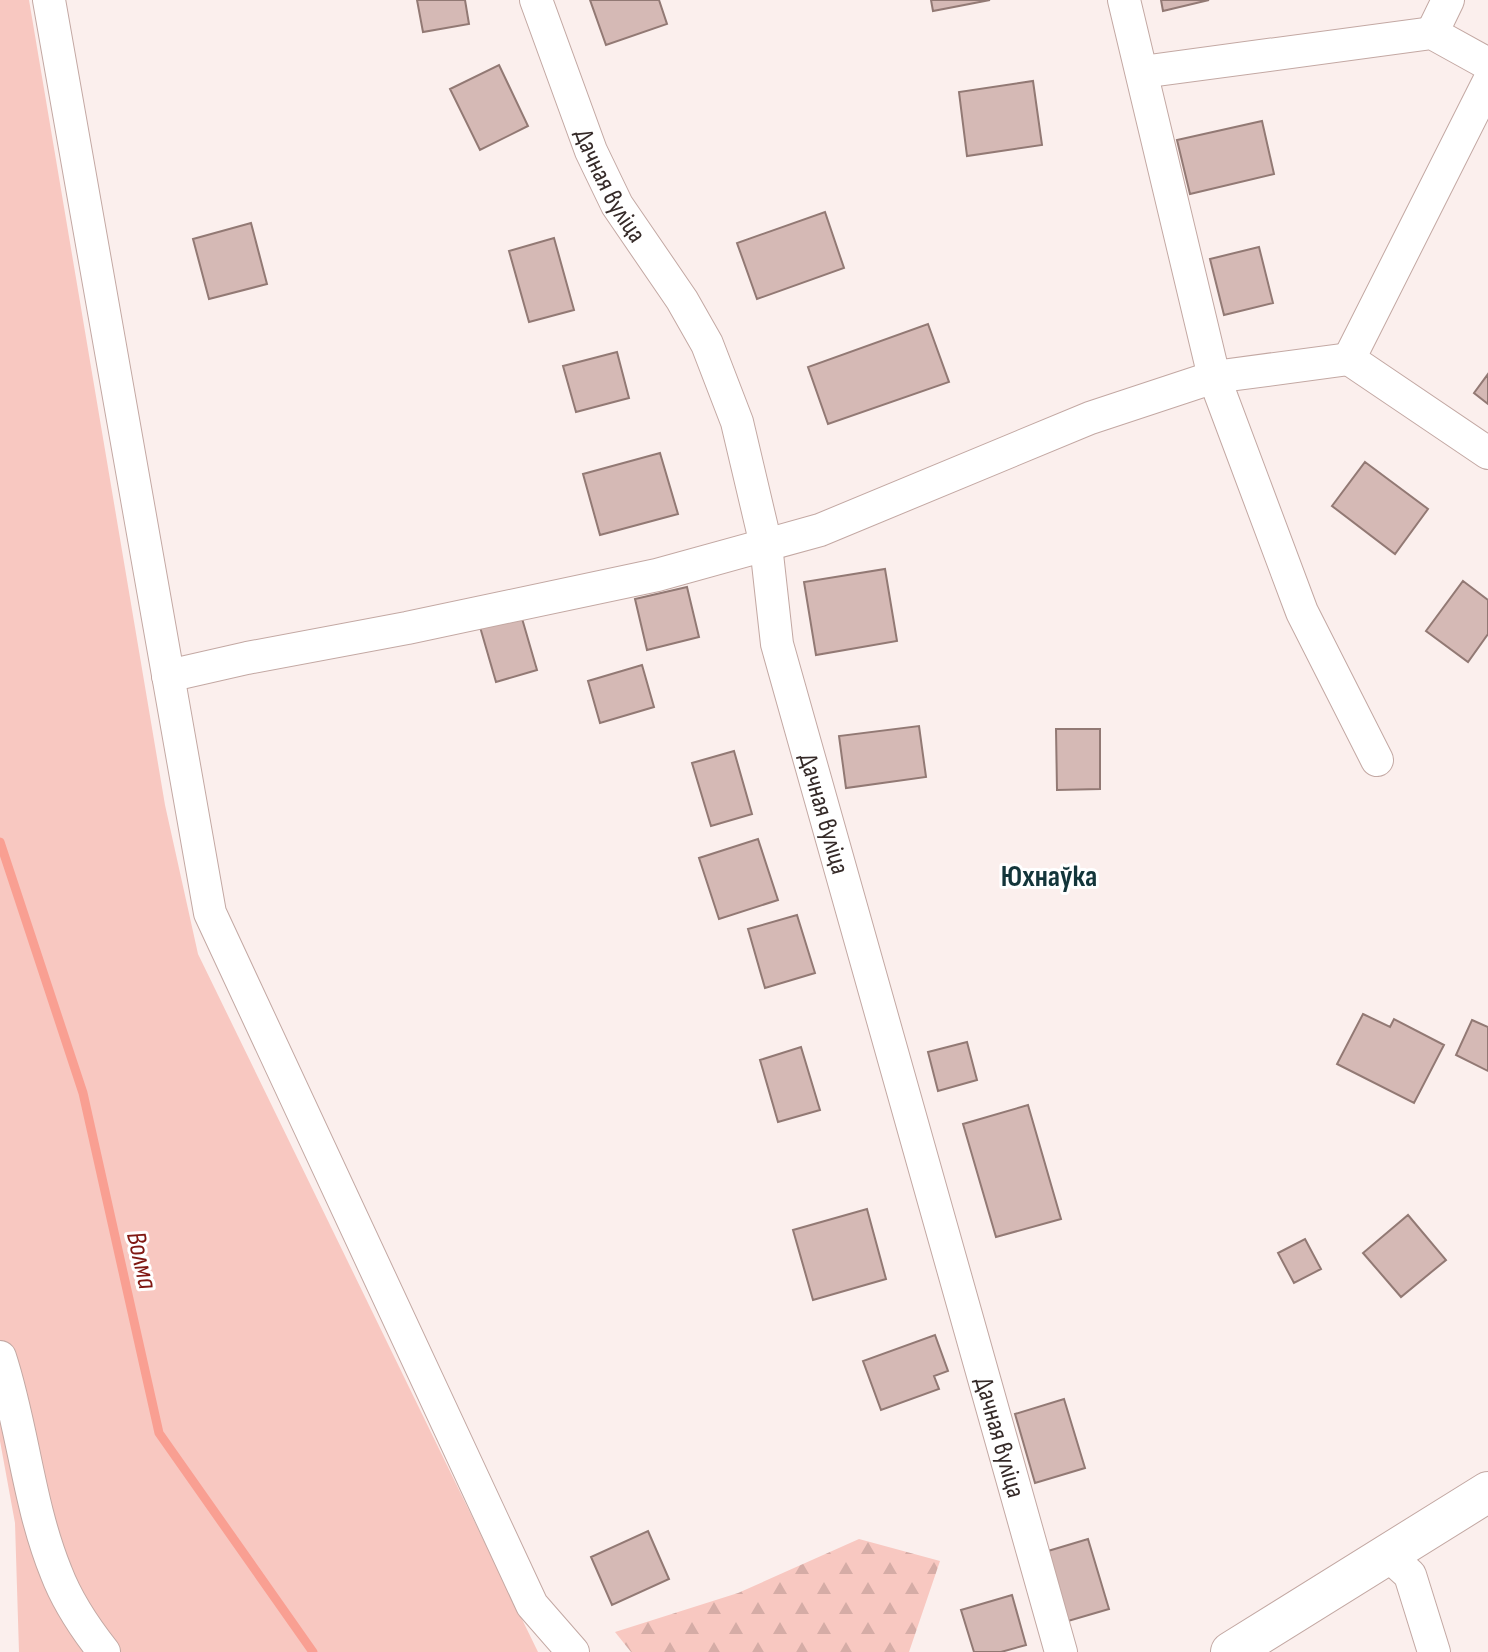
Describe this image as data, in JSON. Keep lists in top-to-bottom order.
{
  "streets": {
    "street": ["Дачная вуліца"]
  },
  "districts": ["Юхнаўка"],
  "water": ["Волма"]
}
